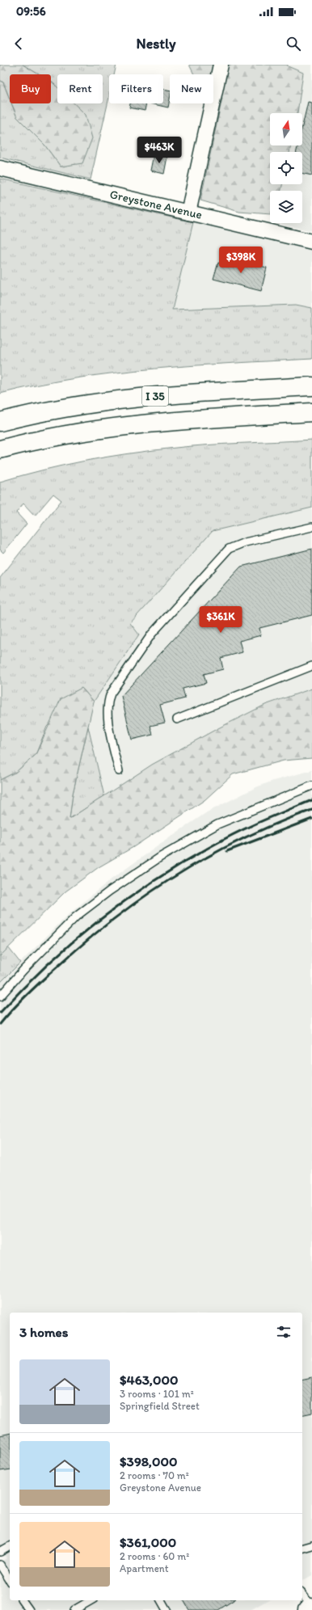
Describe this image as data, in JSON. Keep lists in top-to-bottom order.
{
  "streets": {
    "main road": ["I 35"],
    "street": ["Greystone Avenue"]
  },
  "north": "top",
  "page": {
    "status": "09:56",
    "header": "Nestly",
    "chip": [
      "Buy",
      "Rent",
      "Filters",
      "New"
    ],
    "price": ["$463K", "$398K", "$361K"],
    "heading": "3 homes",
    "list": [
      {
        "name": "$463,000",
        "note": "3 rooms · 101 m² · Springfield Street"
      },
      {
        "name": "$398,000",
        "note": "2 rooms · 70 m² · Greystone Avenue"
      },
      {
        "name": "$361,000",
        "note": "2 rooms · 60 m² · Apartment"
      }
    ]
  }
}
